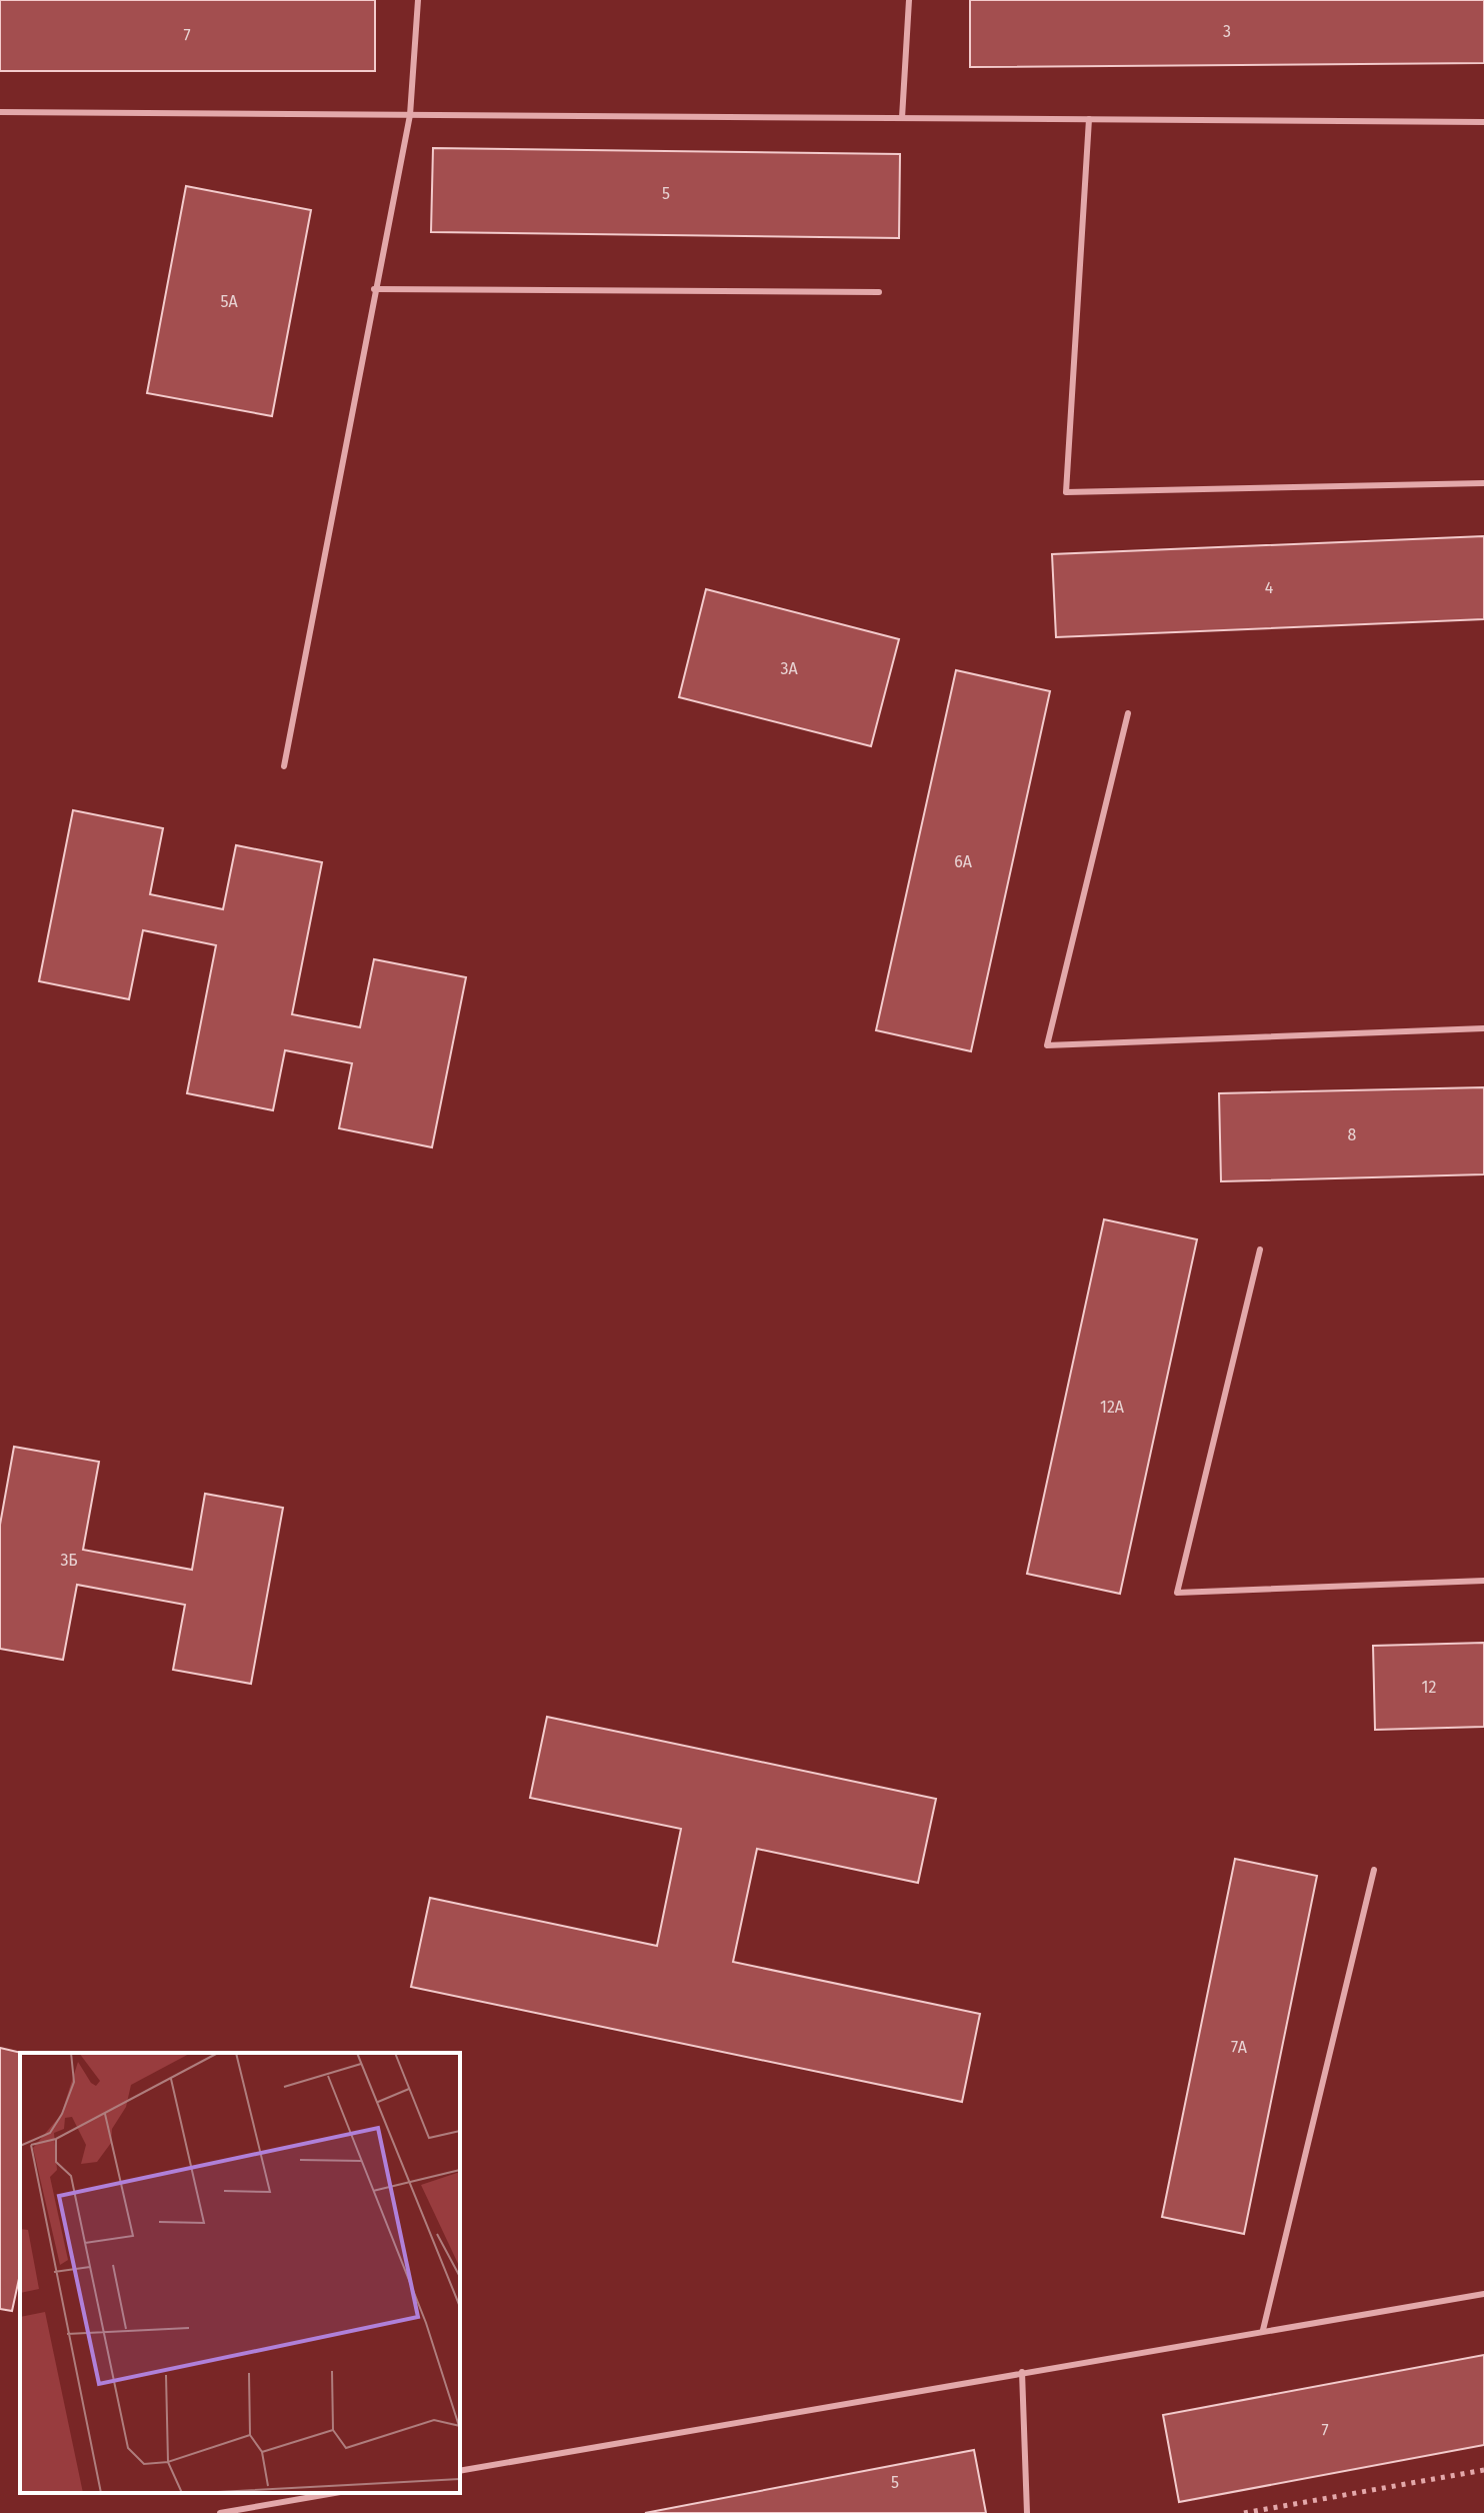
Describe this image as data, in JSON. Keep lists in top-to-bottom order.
{
  "house_numbers": [
    "3",
    "7",
    "5",
    "5А",
    "4",
    "3А",
    "6А",
    "8",
    "12А",
    "3Б",
    "12",
    "7А",
    "7",
    "5"
  ]
}
